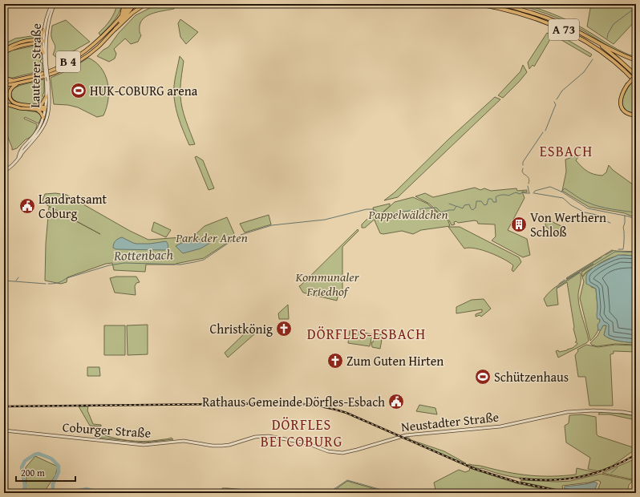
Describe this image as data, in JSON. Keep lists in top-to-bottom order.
{
  "streets": {
    "highway": ["A 73", "B 4"],
    "street": ["Lauterer Straße", "Neustadter Straße", "Coburger Straße"]
  },
  "crossings": [
    ["Neustadter Straße", "Coburger Straße"]
  ],
  "districts": ["ESBACH", "DÖRFLES-ESBACH", "DÖRFLES BEI COBURG"],
  "water": ["Rottenbach"],
  "parks": ["Pappelwäldchen", "Park der Arten", "Kommunaler Friedhof"],
  "places": {
    "sports": ["HUK-COBURG arena", "Schützenhaus"],
    "public building": ["Landratsamt Coburg", "Rathaus Gemeinde Dörfles-Esbach"],
    "building": ["Von Werthern Schloß"],
    "church": ["Christkönig", "Zum Guten Hirten"]
  },
  "scale_bar": "200 m"
}
